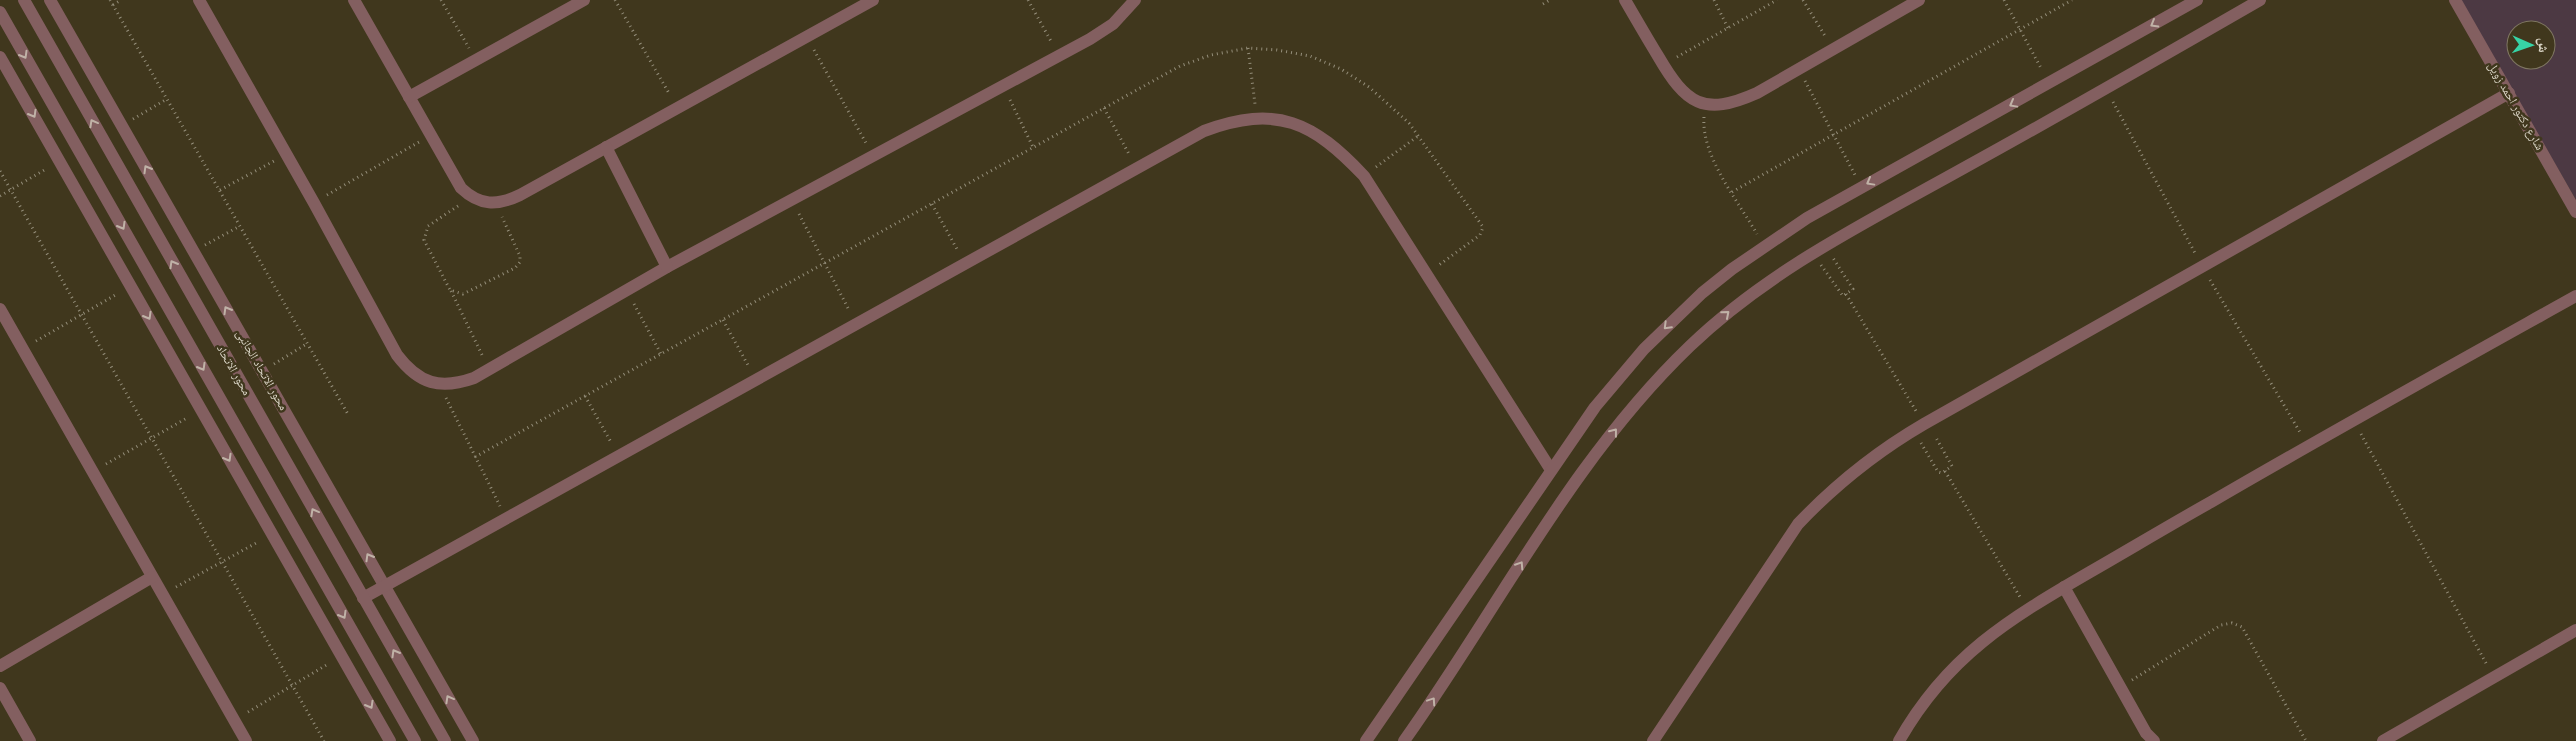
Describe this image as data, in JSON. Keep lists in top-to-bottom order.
{
  "streets": {
    "street": ["شارع دكتور احمد زويل", "محور الاتحاد", "محور الاتحاد الجانبى"]
  },
  "north": "right"
}
